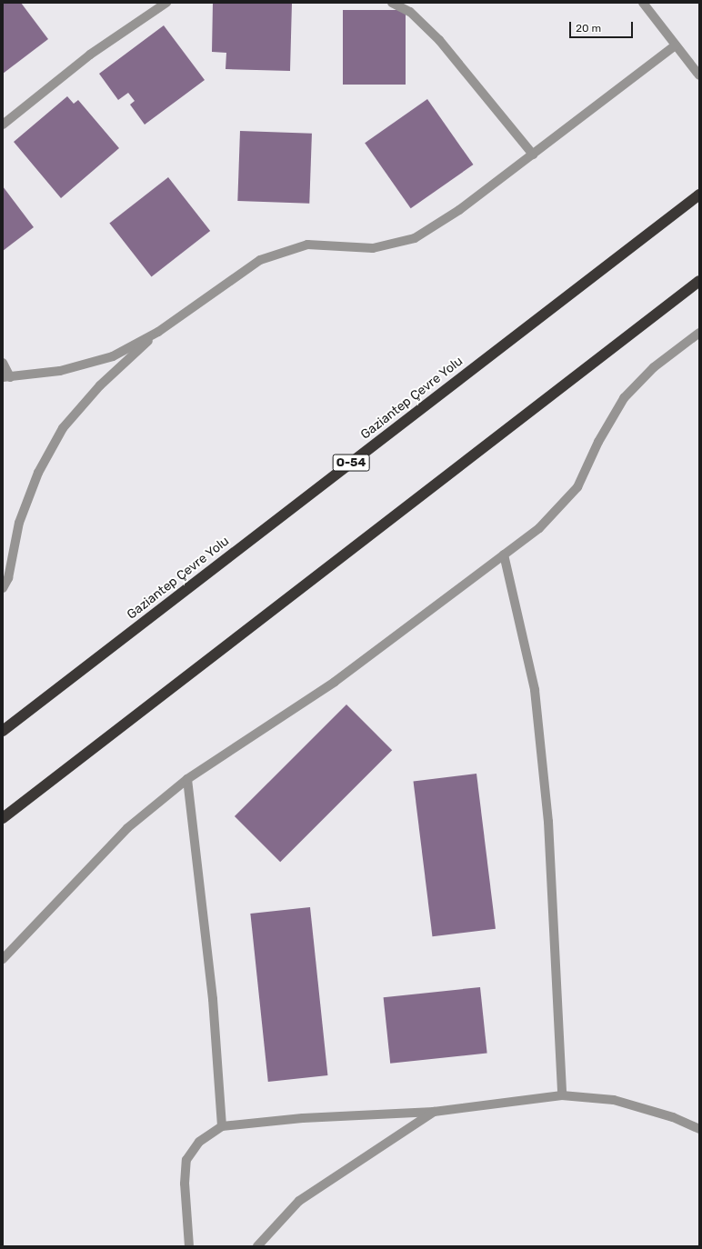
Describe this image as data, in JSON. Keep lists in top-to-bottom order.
{
  "streets": {
    "highway": ["Gaziantep Çevre Yolu", "O-54"]
  },
  "scale_bar": "20 m"
}
